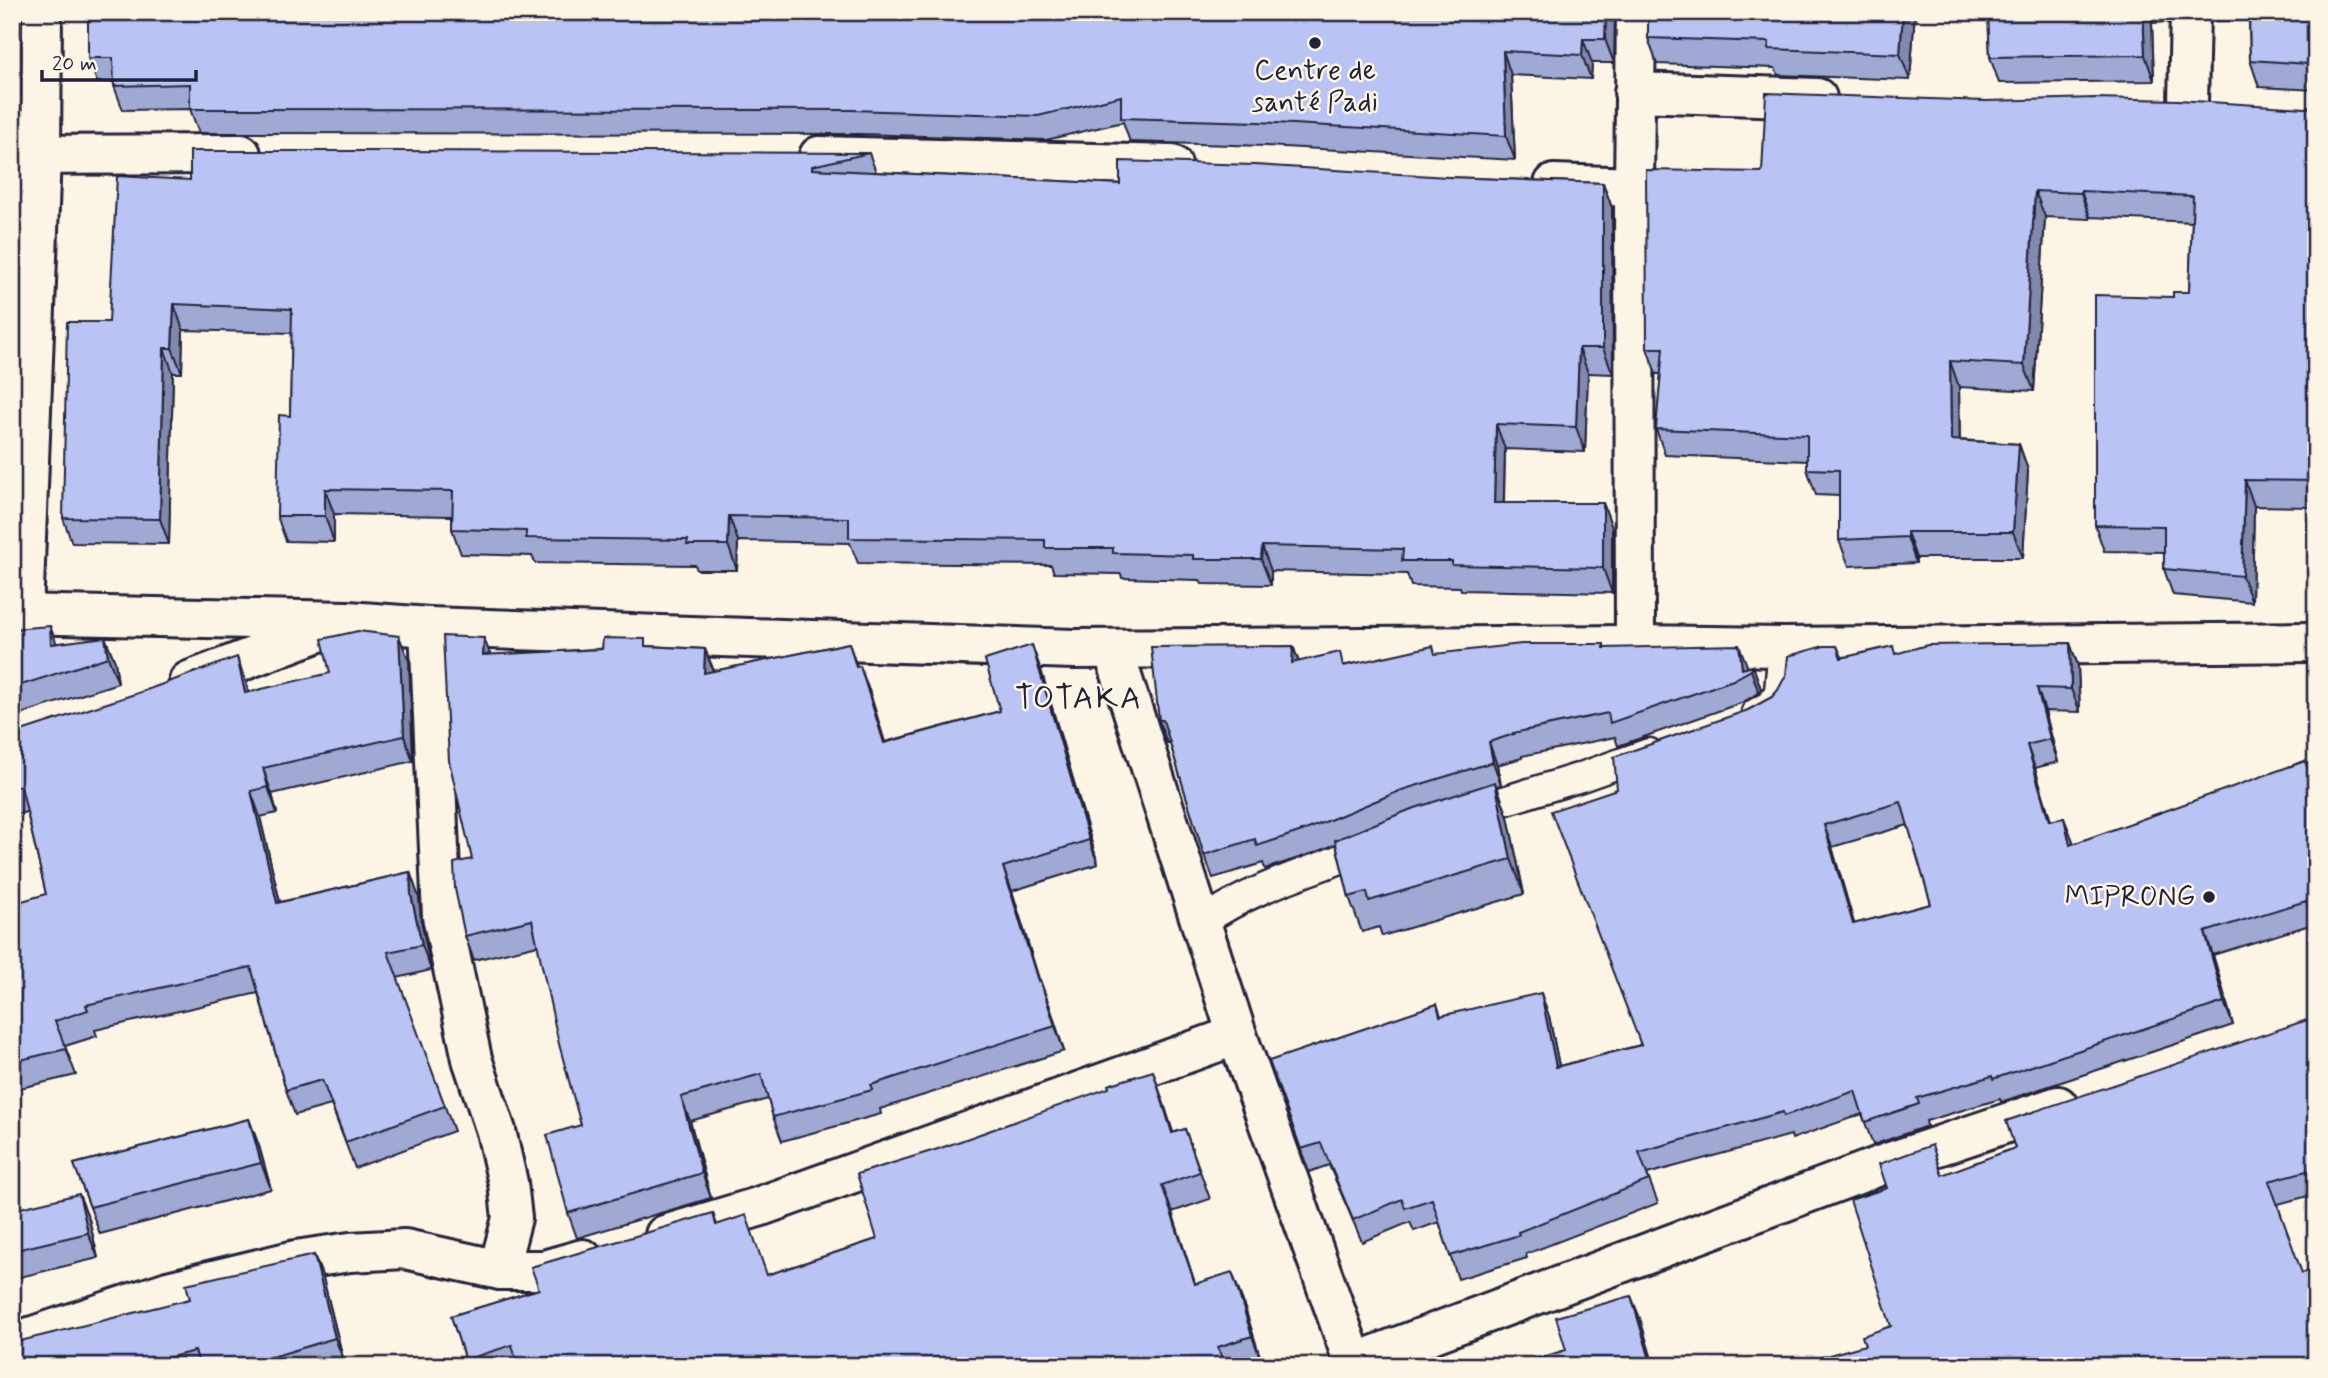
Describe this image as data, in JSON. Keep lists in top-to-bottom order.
{
  "districts": ["TOTAKA"],
  "places": ["Centre de santé Padi", "MIPRONG"],
  "scale_bar": "20 m"
}
